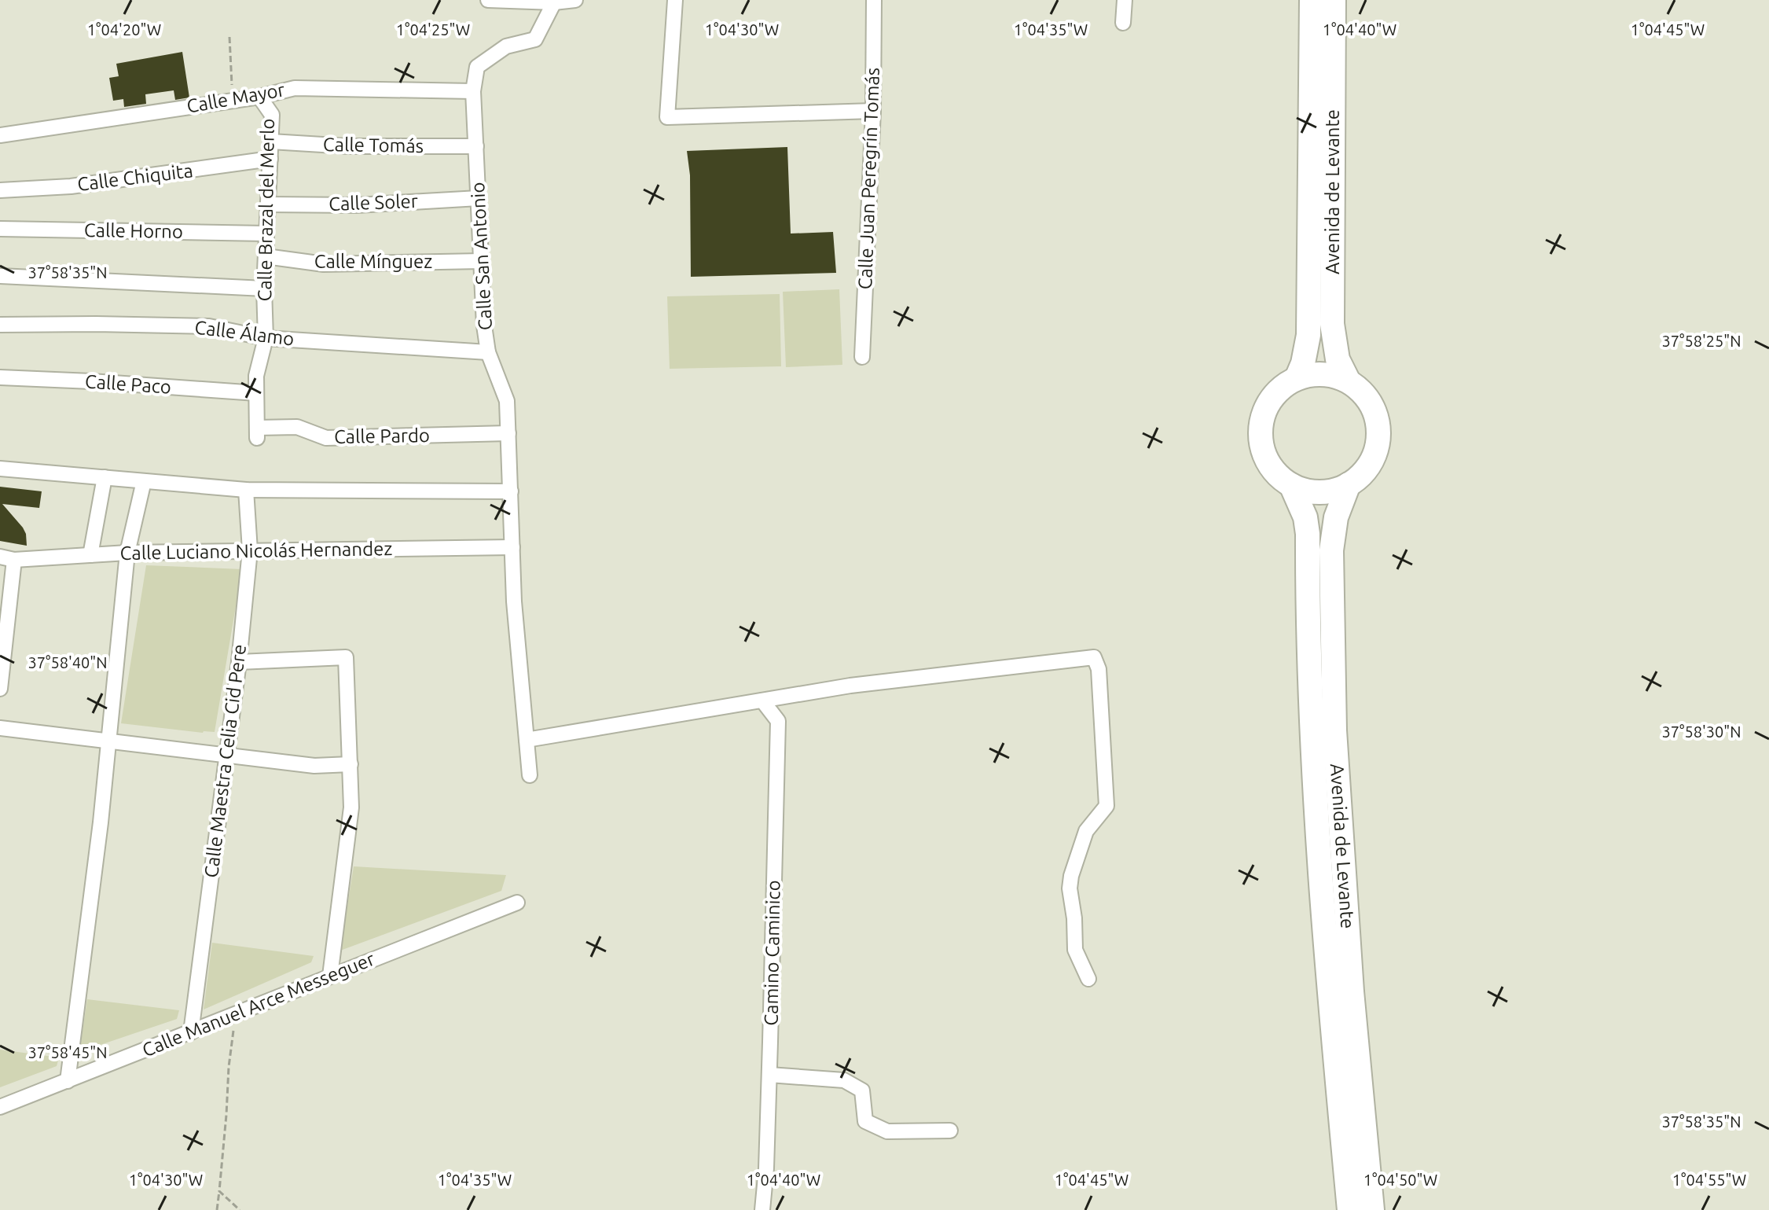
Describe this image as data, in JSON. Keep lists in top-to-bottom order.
{
  "streets": {
    "main road": ["Avenida de Levante"],
    "street": [
      "Calle Mayor",
      "Calle Tomás",
      "Calle Chiquita",
      "Calle Juan Peregrín Tomás",
      "Calle Soler",
      "Calle Brazal del Merlo",
      "Calle Horno",
      "Calle San Antonio",
      "Calle Mínguez",
      "Calle Álamo",
      "Calle Paco",
      "Calle Pardo",
      "Calle Luciano Nicolás Hernandez",
      "Calle Maestra Celia Cid Pere",
      "Camino Caminico",
      "Calle Manuel Arce Messeguer"
    ]
  },
  "crossings": [
    ["Calle Mayor", "Calle Brazal del Merlo"],
    ["Calle Mayor", "Calle San Antonio"],
    ["Calle Tomás", "Calle Brazal del Merlo"],
    ["Calle Tomás", "Calle San Antonio"],
    ["Calle Chiquita", "Calle Brazal del Merlo"],
    ["Calle Soler", "Calle Brazal del Merlo"],
    ["Calle Soler", "Calle San Antonio"],
    ["Calle Brazal del Merlo", "Calle Horno"],
    ["Calle Brazal del Merlo", "Calle Mínguez"],
    ["Calle Brazal del Merlo", "Calle Álamo"],
    ["Calle Brazal del Merlo", "Calle Paco"],
    ["Calle Brazal del Merlo", "Calle Pardo"],
    ["Calle San Antonio", "Calle Mínguez"],
    ["Calle San Antonio", "Calle Álamo"],
    ["Calle San Antonio", "Calle Pardo"],
    ["Calle San Antonio", "Calle Luciano Nicolás Hernandez"],
    ["Calle Luciano Nicolás Hernandez", "Calle Maestra Celia Cid Pere"],
    ["Calle Maestra Celia Cid Pere", "Calle Manuel Arce Messeguer"]
  ],
  "coordinates": [
    "1°04'20\"W",
    "1°04'25\"W",
    "1°04'30\"W",
    "1°04'35\"W",
    "1°04'40\"W",
    "1°04'45\"W",
    "37°58'35\"N",
    "37°58'25\"N",
    "37°58'40\"N",
    "37°58'30\"N",
    "37°58'45\"N",
    "1°04'50\"W",
    "1°04'55\"W"
  ]
}
